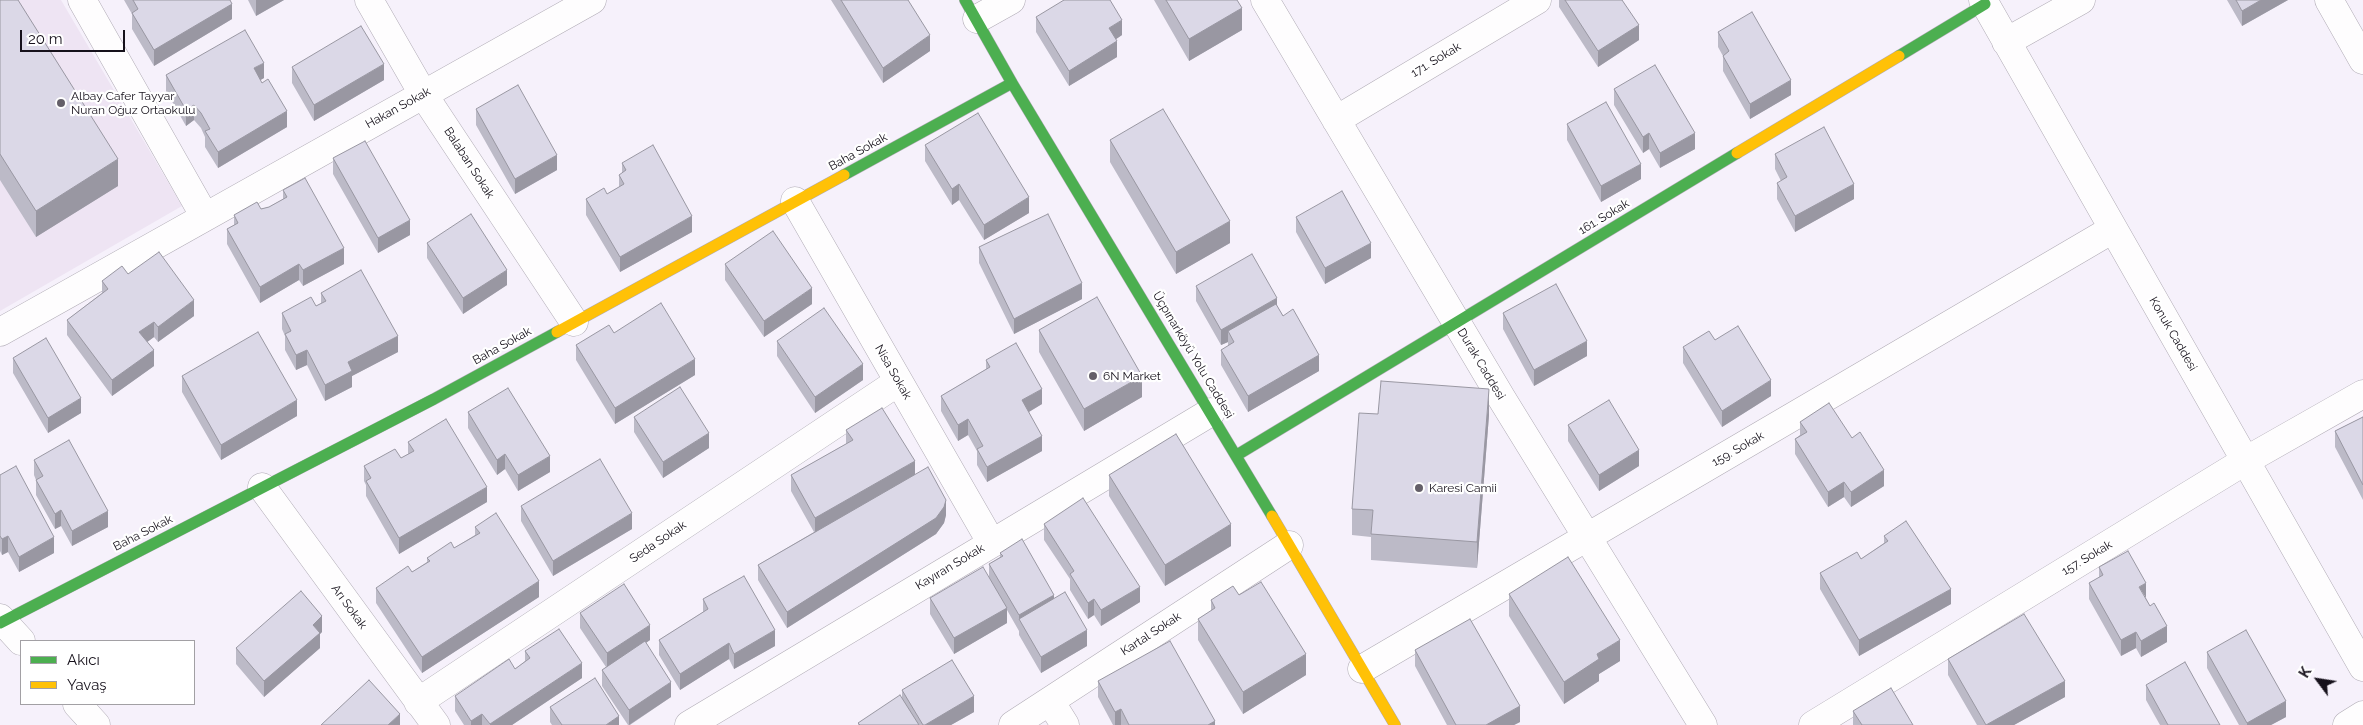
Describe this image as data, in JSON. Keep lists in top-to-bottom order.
{
  "streets": {
    "street": [
      "171. Sokak",
      "Hakan Sokak",
      "Baha Sokak",
      "Balaban Sokak",
      "161. Sokak",
      "Konuk Caddesi",
      "Üçpınarköyü Yolu Caddesi",
      "Durak Caddesi",
      "Nisa Sokak",
      "159. Sokak",
      "Seda Sokak",
      "157. Sokak",
      "Kayıran Sokak",
      "Arı Sokak",
      "Kartal Sokak"
    ]
  },
  "crossings": [
    ["171. Sokak", "Durak Caddesi"],
    ["Hakan Sokak", "Balaban Sokak"],
    ["Baha Sokak", "Balaban Sokak"],
    ["Baha Sokak", "Üçpınarköyü Yolu Caddesi"],
    ["Baha Sokak", "Nisa Sokak"],
    ["Baha Sokak", "Arı Sokak"],
    ["161. Sokak", "Konuk Caddesi"],
    ["161. Sokak", "Üçpınarköyü Yolu Caddesi"],
    ["161. Sokak", "Durak Caddesi"],
    ["Konuk Caddesi", "159. Sokak"],
    ["Konuk Caddesi", "157. Sokak"],
    ["Üçpınarköyü Yolu Caddesi", "159. Sokak"],
    ["Üçpınarköyü Yolu Caddesi", "Kayıran Sokak"],
    ["Üçpınarköyü Yolu Caddesi", "Kartal Sokak"],
    ["Durak Caddesi", "159. Sokak"],
    ["Nisa Sokak", "Seda Sokak"],
    ["Nisa Sokak", "Kayıran Sokak"],
    ["Seda Sokak", "Arı Sokak"]
  ],
  "places": ["Albay Cafer Tayyar Nuran Oğuz Ortaokulu", "6N Market", "Karesi Camii"],
  "legend": ["Akıcı", "Yavaş"],
  "scale_bar": "20 m",
  "north": "top left"
}
